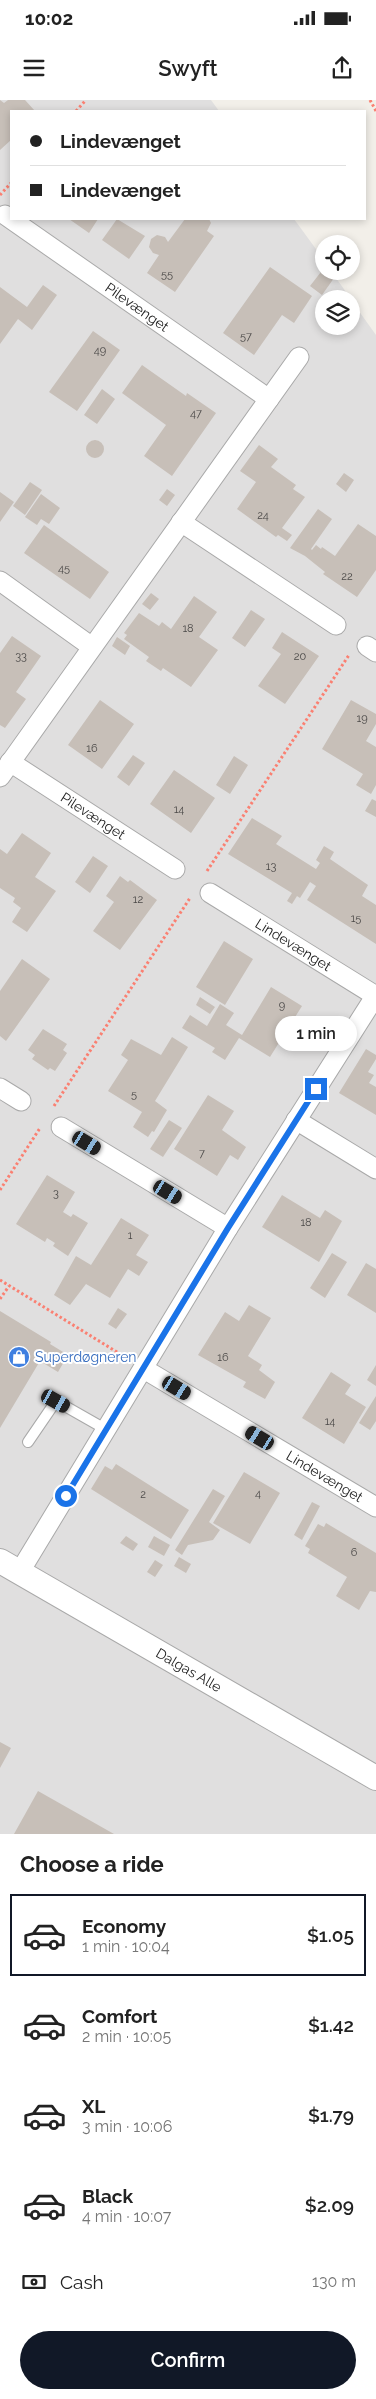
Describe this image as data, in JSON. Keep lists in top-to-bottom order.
{
  "streets": {
    "street": ["Pilevænget", "Lindevænget", "Dalgas Alle"]
  },
  "crossings": [
    ["Lindevænget", "Dalgas Alle"]
  ],
  "places": {
    "shop": ["Superdøgneren"]
  },
  "house_numbers": [
    "55",
    "57",
    "49",
    "47",
    "24",
    "45",
    "22",
    "18",
    "33",
    "20",
    "19",
    "16",
    "14",
    "13",
    "12",
    "15",
    "9",
    "5",
    "7",
    "3",
    "18",
    "1",
    "16",
    "14",
    "4",
    "2",
    "6"
  ],
  "page": {
    "status": "10:02",
    "header": "Swyft",
    "banner": ["Lindevænget", "Lindevænget"],
    "bubble": "1 min",
    "heading": "Choose a ride",
    "list": [
      {
        "name": "Economy",
        "note": "1 min · 10:04",
        "value": "$1.05"
      },
      {
        "name": "Comfort",
        "note": "2 min · 10:05",
        "value": "$1.42"
      },
      {
        "name": "XL",
        "note": "3 min · 10:06",
        "value": "$1.79"
      },
      {
        "name": "Black",
        "note": "4 min · 10:07",
        "value": "$2.09"
      }
    ],
    "pay": ["Cash", "130 m"],
    "buttons": "Confirm"
  }
}
